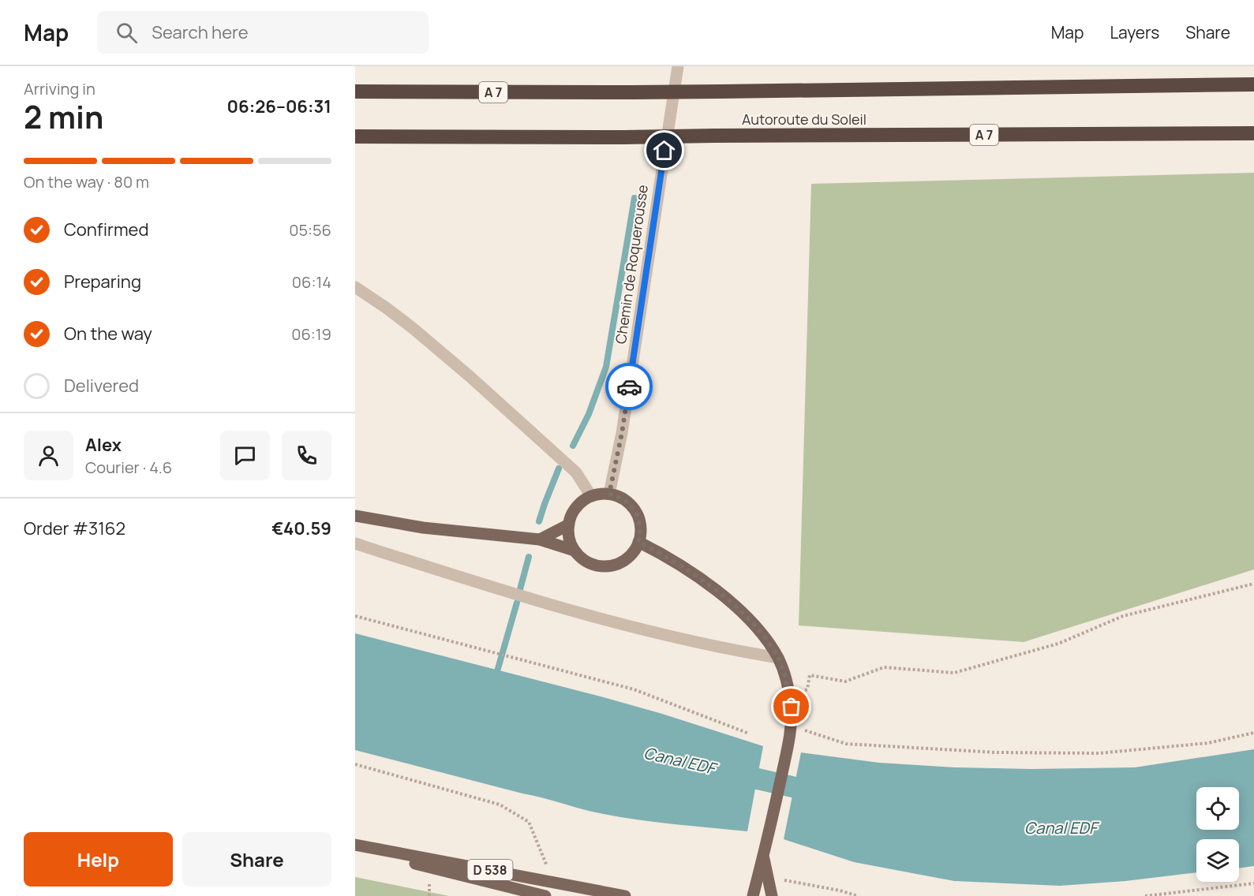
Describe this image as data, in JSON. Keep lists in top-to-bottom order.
{
  "streets": {
    "highway": ["A 7", "Autoroute du Soleil"],
    "main road": ["D 538"],
    "street": ["Chemin de Roquerousse"]
  },
  "water": ["Canal EDF"],
  "page": {
    "header": "Map",
    "search": "Search here",
    "nav": ["Map", "Layers", "Share"],
    "heading": ["2 min", "Arriving in", "06:26–06:31"],
    "panel": [
      "Alex",
      "Courier · 4.6",
      "Order #3162",
      "€40.59"
    ],
    "bar": "On the way · 80 m",
    "list": [
      ["Confirmed", "05:56"],
      ["Preparing", "06:14"],
      ["On the way", "06:19"],
      "Delivered"
    ],
    "buttons": ["Help", "Share"]
  }
}
